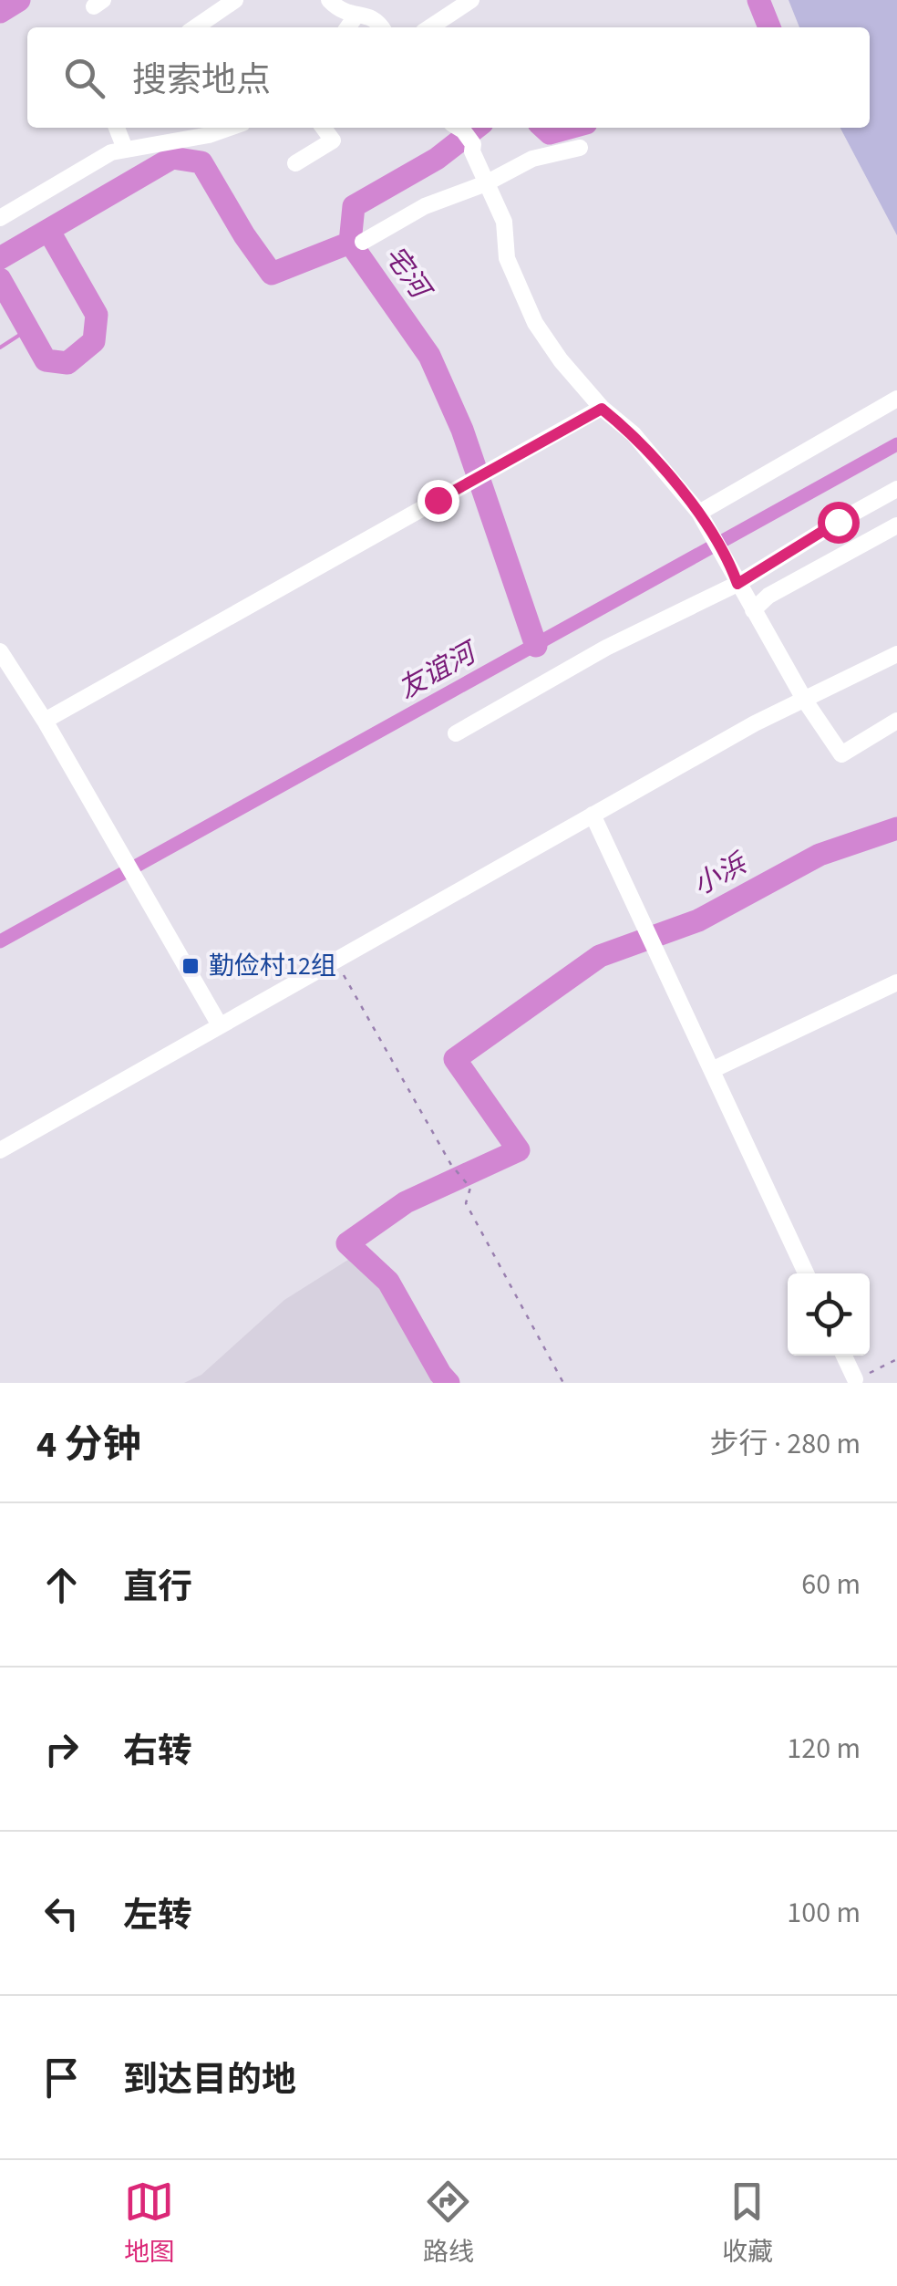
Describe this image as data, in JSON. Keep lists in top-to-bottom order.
{
  "water": ["宅河", "友谊河", "小浜"],
  "places": {
    "transit": ["勤俭村12组"]
  },
  "page": {
    "search": "搜索地点",
    "heading": ["4 分钟", "步行 · 280 m"],
    "list": [
      ["直行", "60 m"],
      ["右转", "120 m"],
      ["左转", "100 m"],
      "到达目的地"
    ],
    "nav": ["地图", "路线", "收藏"]
  }
}
